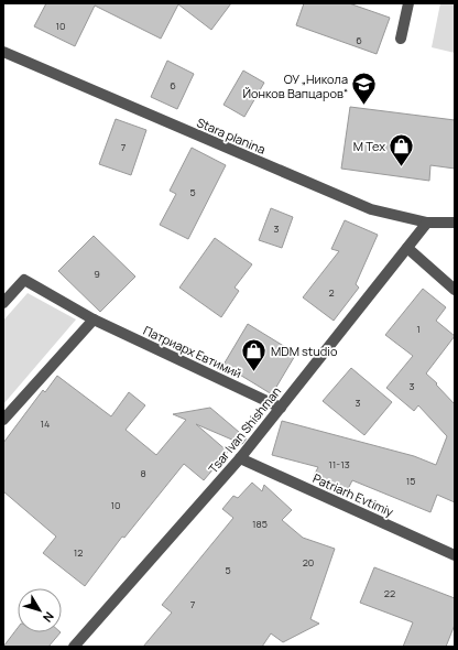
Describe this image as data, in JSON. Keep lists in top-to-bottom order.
{
  "streets": {
    "street": [
      "Stara planina",
      "Патриарх Евтимий",
      "Tsar Ivan Shishman",
      "Patriarh Evtimiy"
    ]
  },
  "crossings": [
    ["Stara planina", "Tsar Ivan Shishman"],
    ["Патриарх Евтимий", "Tsar Ivan Shishman"],
    ["Tsar Ivan Shishman", "Patriarh Evtimiy"]
  ],
  "places": {
    "school or university": ["ОУ „Никола Йонков Вапцаров“"],
    "shop": ["М Тех", "MDM studio"]
  },
  "house_numbers": [
    "10",
    "6",
    "6",
    "7",
    "5",
    "3",
    "9",
    "2",
    "1",
    "3",
    "3",
    "14",
    "11-13",
    "8",
    "15",
    "10",
    "185",
    "12",
    "20",
    "5",
    "22",
    "7"
  ],
  "north": "bottom right"
}
